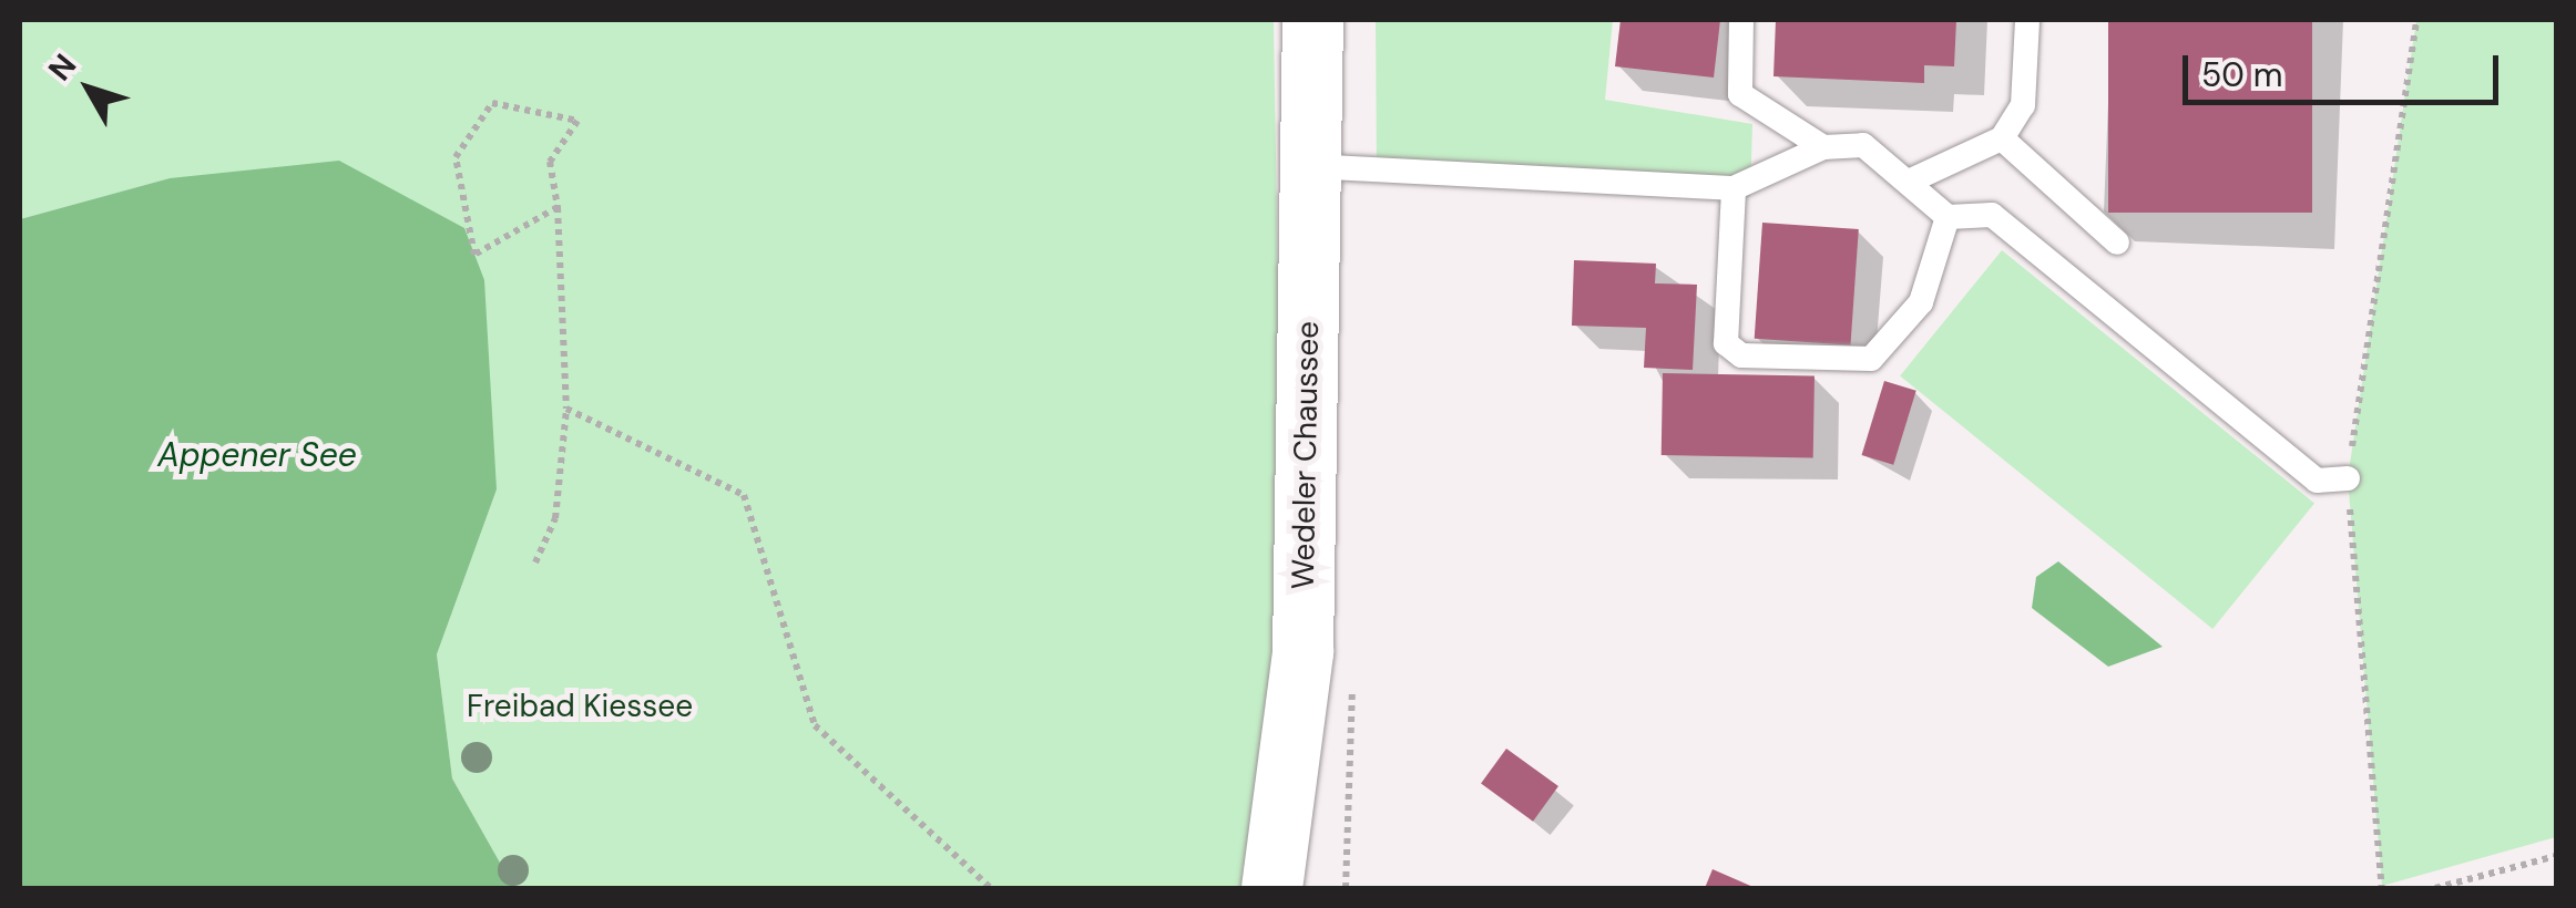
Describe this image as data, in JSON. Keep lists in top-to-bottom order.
{
  "streets": {
    "main road": ["Wedeler Chaussee"]
  },
  "water": ["Appener See"],
  "parks": ["Freibad Kiessee"],
  "scale_bar": "50 m",
  "north": "top left"
}
